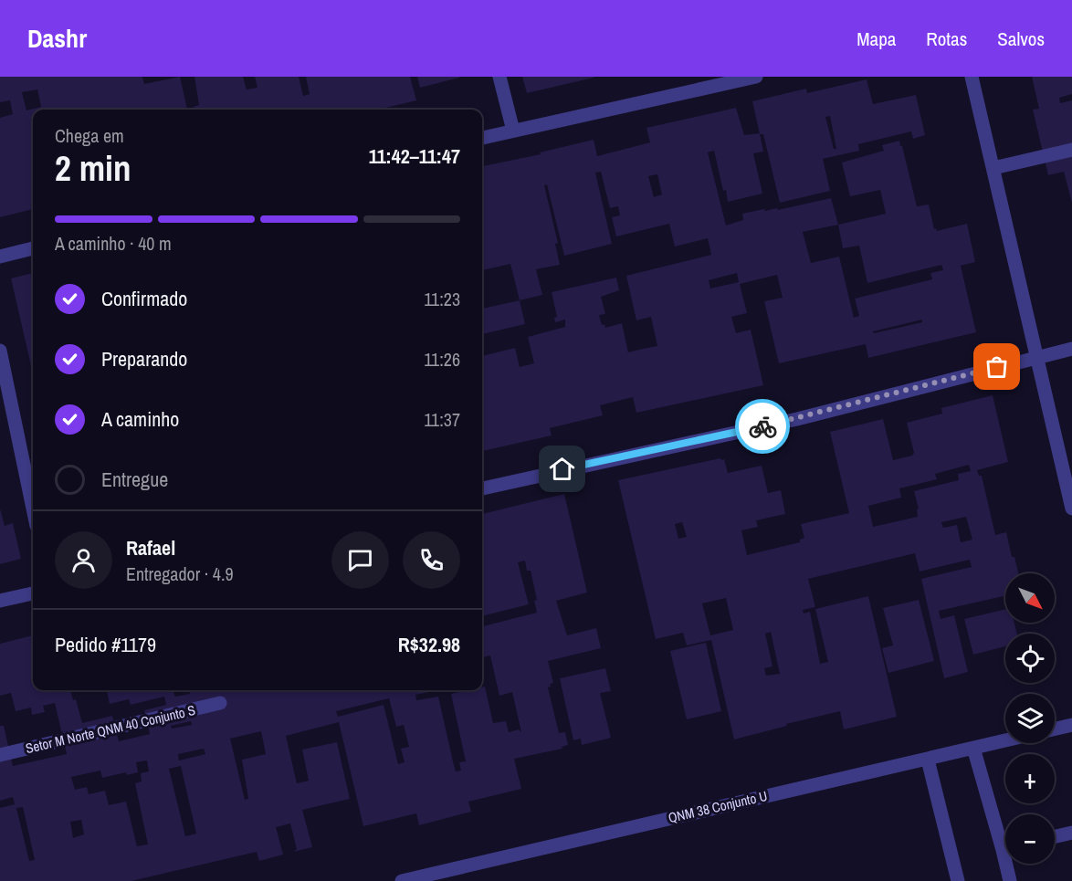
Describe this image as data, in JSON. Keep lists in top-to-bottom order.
{
  "streets": {
    "street": ["Setor M Norte QNM 40 Conjunto S", "QNM 38 Conjunto U"]
  },
  "north": "bottom right",
  "page": {
    "header": "Dashr",
    "nav": ["Mapa", "Rotas", "Salvos"],
    "heading": ["2 min", "Chega em", "11:42–11:47"],
    "panel": [
      "Rafael",
      "Entregador · 4.9",
      "Pedido #1179",
      "R$32.98"
    ],
    "bar": "A caminho · 40 m",
    "list": [
      ["Confirmado", "11:23"],
      ["Preparando", "11:26"],
      ["A caminho", "11:37"],
      "Entregue"
    ],
    "map_buttons": ["+", "−"]
  }
}
